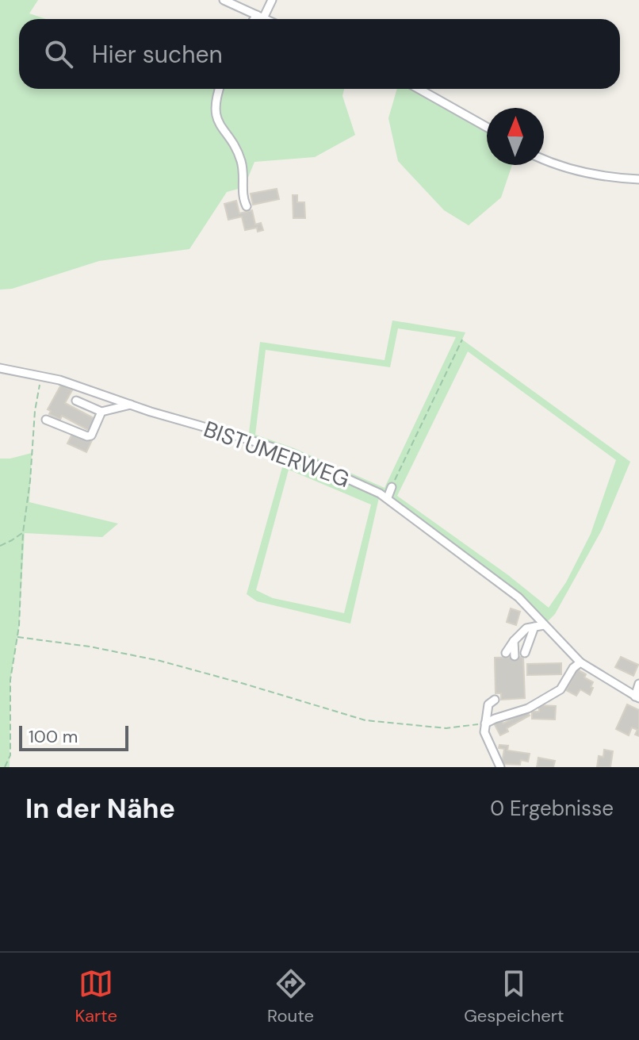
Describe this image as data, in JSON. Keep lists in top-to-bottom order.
{
  "streets": {
    "street": ["BISTUMERWEG"]
  },
  "scale_bar": "100 m",
  "north": "top",
  "page": {
    "search": "Hier suchen",
    "scale": "100 m",
    "heading": ["In der Nähe", "0 Ergebnisse"],
    "nav": ["Karte", "Route", "Gespeichert"]
  }
}
